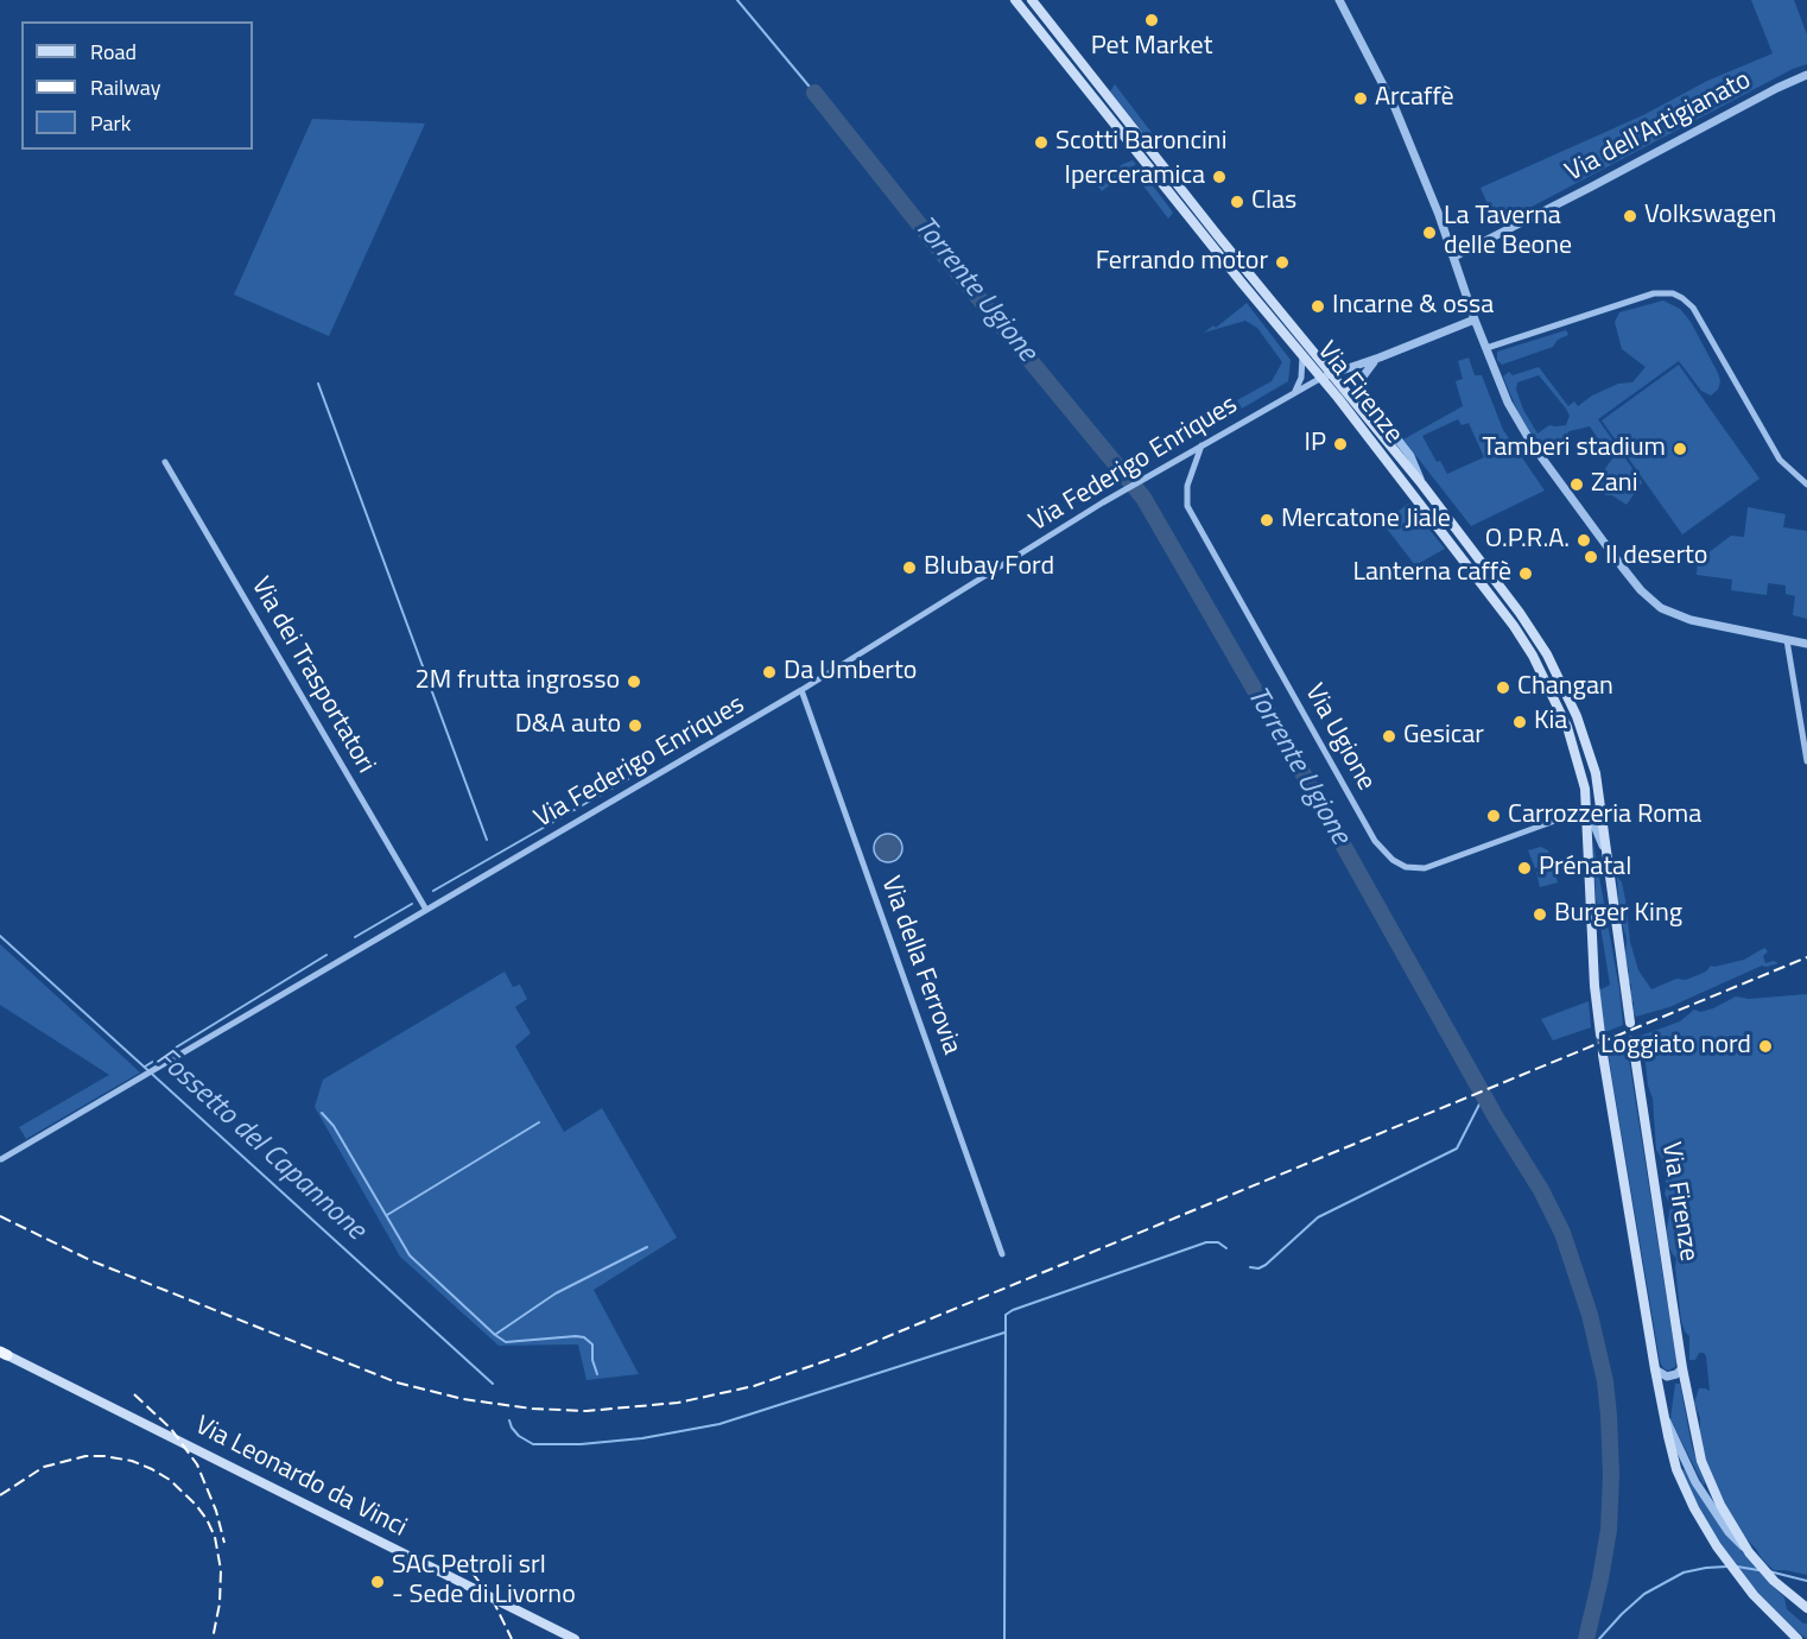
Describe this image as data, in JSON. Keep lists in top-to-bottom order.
{
  "streets": {
    "main road": ["Via Firenze", "Via Leonardo da Vinci"],
    "street": [
      "Via dell'Artigianato",
      "Via Federigo Enriques",
      "Via dei Trasportatori",
      "Via Ugione",
      "Via della Ferrovia"
    ]
  },
  "crossings": [
    ["Via Firenze", "Via Federigo Enriques"],
    ["Via Firenze", "Via Ugione"],
    ["Via Federigo Enriques", "Via dei Trasportatori"],
    ["Via Federigo Enriques", "Via Ugione"],
    ["Via Federigo Enriques", "Via della Ferrovia"]
  ],
  "water": ["Torrente Ugione", "Fossetto del Capannone"],
  "places": [
    "Pet Market",
    "Arcaffè",
    "Scotti Baroncini",
    "Iperceramica",
    "Clas",
    "Volkswagen",
    "La Taverna delle Beone",
    "Ferrando motor",
    "Incarne & ossa",
    "IP",
    "Tamberi stadium",
    "Zani",
    "Mercatone Jiale",
    "O.P.R.A.",
    "Il deserto",
    "Blubay Ford",
    "Lanterna caffè",
    "Da Umberto",
    "2M frutta ingrosso",
    "Changan",
    "Kia",
    "D&A auto",
    "Gesicar",
    "Carrozzeria Roma",
    "Prénatal",
    "Burger King",
    "Loggiato nord",
    "SAC Petroli srl - Sede di Livorno"
  ],
  "legend": ["Road", "Railway", "Park"]
}
